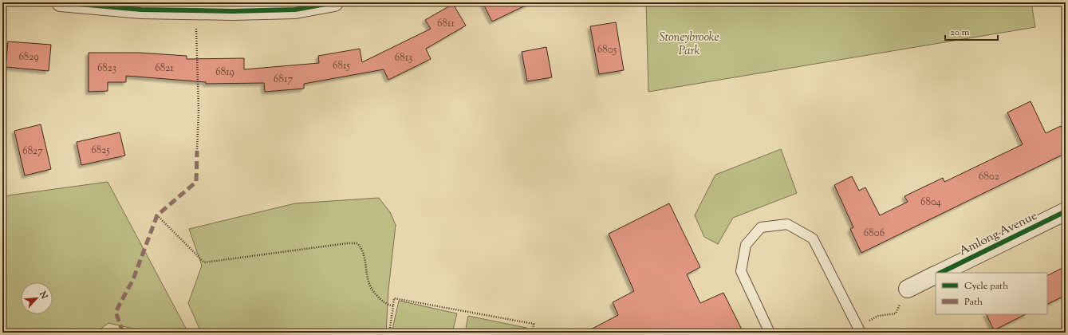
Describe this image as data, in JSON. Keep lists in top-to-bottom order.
{
  "streets": {
    "street": ["Amlong Avenue"]
  },
  "parks": ["Stoneybrooke Park"],
  "house_numbers": [
    "6811",
    "6805",
    "6829",
    "6813",
    "6815",
    "6823",
    "6821",
    "6819",
    "6817",
    "6825",
    "6827",
    "6802",
    "6804",
    "6806"
  ],
  "legend": ["Cycle path", "Path"],
  "scale_bar": "20 m",
  "north": "top right"
}
